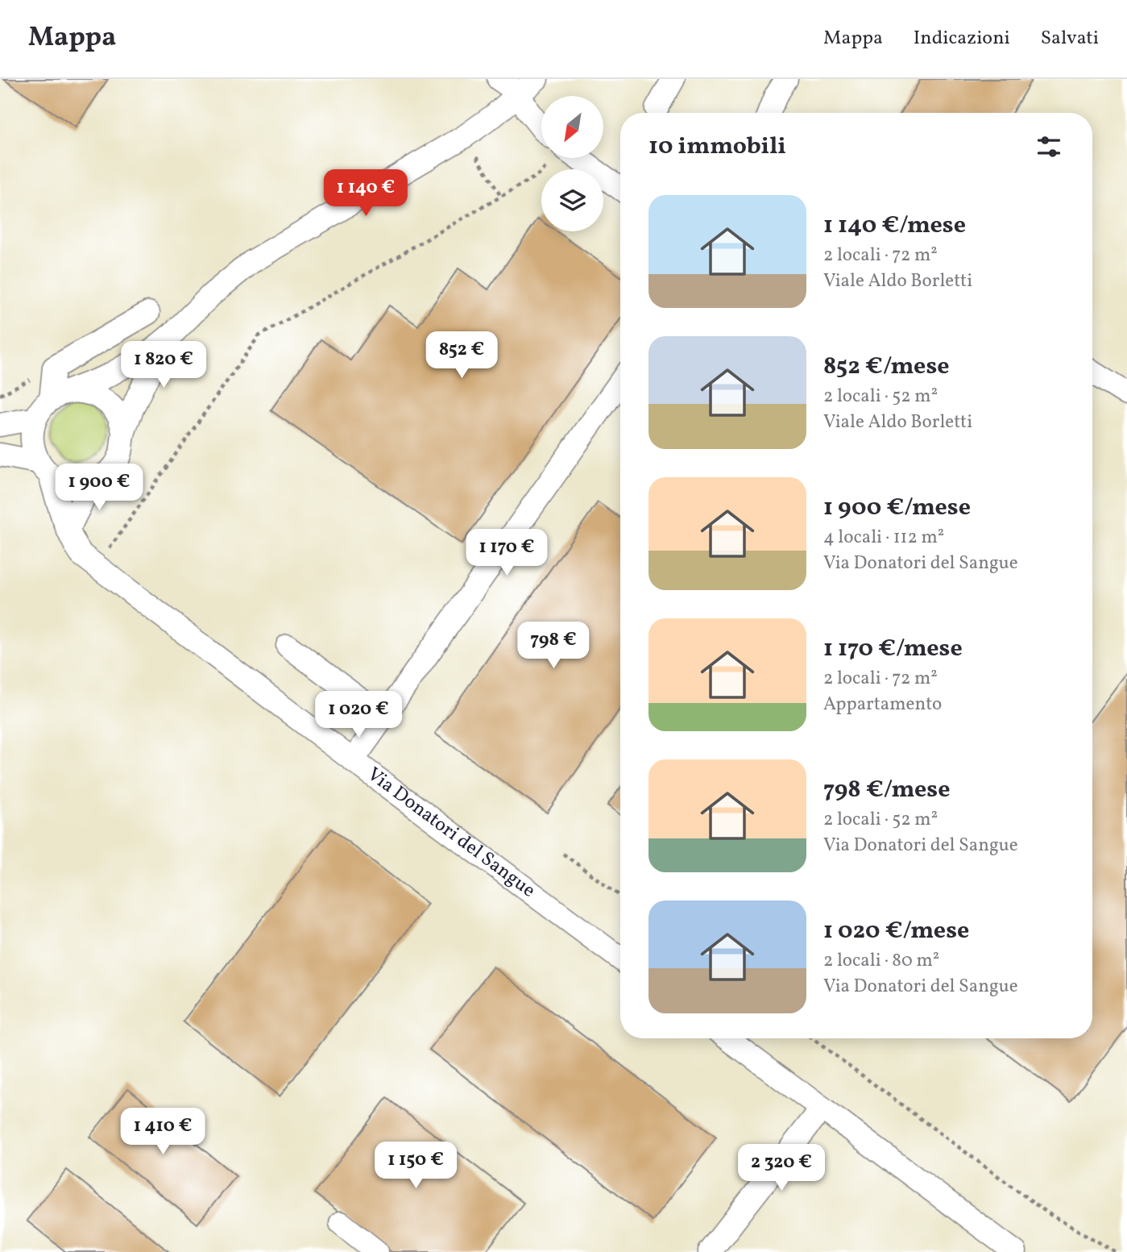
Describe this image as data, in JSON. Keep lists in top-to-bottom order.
{
  "streets": {
    "street": ["Via Donatori del Sangue"]
  },
  "north": "bottom left",
  "page": {
    "header": "Mappa",
    "nav": ["Mappa", "Indicazioni", "Salvati"],
    "heading": "10 immobili",
    "price": [
      "1 140 €",
      "852 €",
      "1 820 €",
      "1 900 €",
      "1 170 €",
      "798 €",
      "1 020 €",
      "1 410 €",
      "1 150 €",
      "2 320 €"
    ],
    "list": [
      {
        "name": "1 140 €/mese",
        "note": "2 locali · 72 m² · Viale Aldo Borletti"
      },
      {
        "name": "852 €/mese",
        "note": "2 locali · 52 m² · Viale Aldo Borletti"
      },
      {
        "name": "1 900 €/mese",
        "note": "4 locali · 112 m² · Via Donatori del Sangue"
      },
      {
        "name": "1 170 €/mese",
        "note": "2 locali · 72 m² · Appartamento"
      },
      {
        "name": "798 €/mese",
        "note": "2 locali · 52 m² · Via Donatori del Sangue"
      },
      {
        "name": "1 020 €/mese",
        "note": "2 locali · 80 m² · Via Donatori del Sangue"
      }
    ]
  }
}
